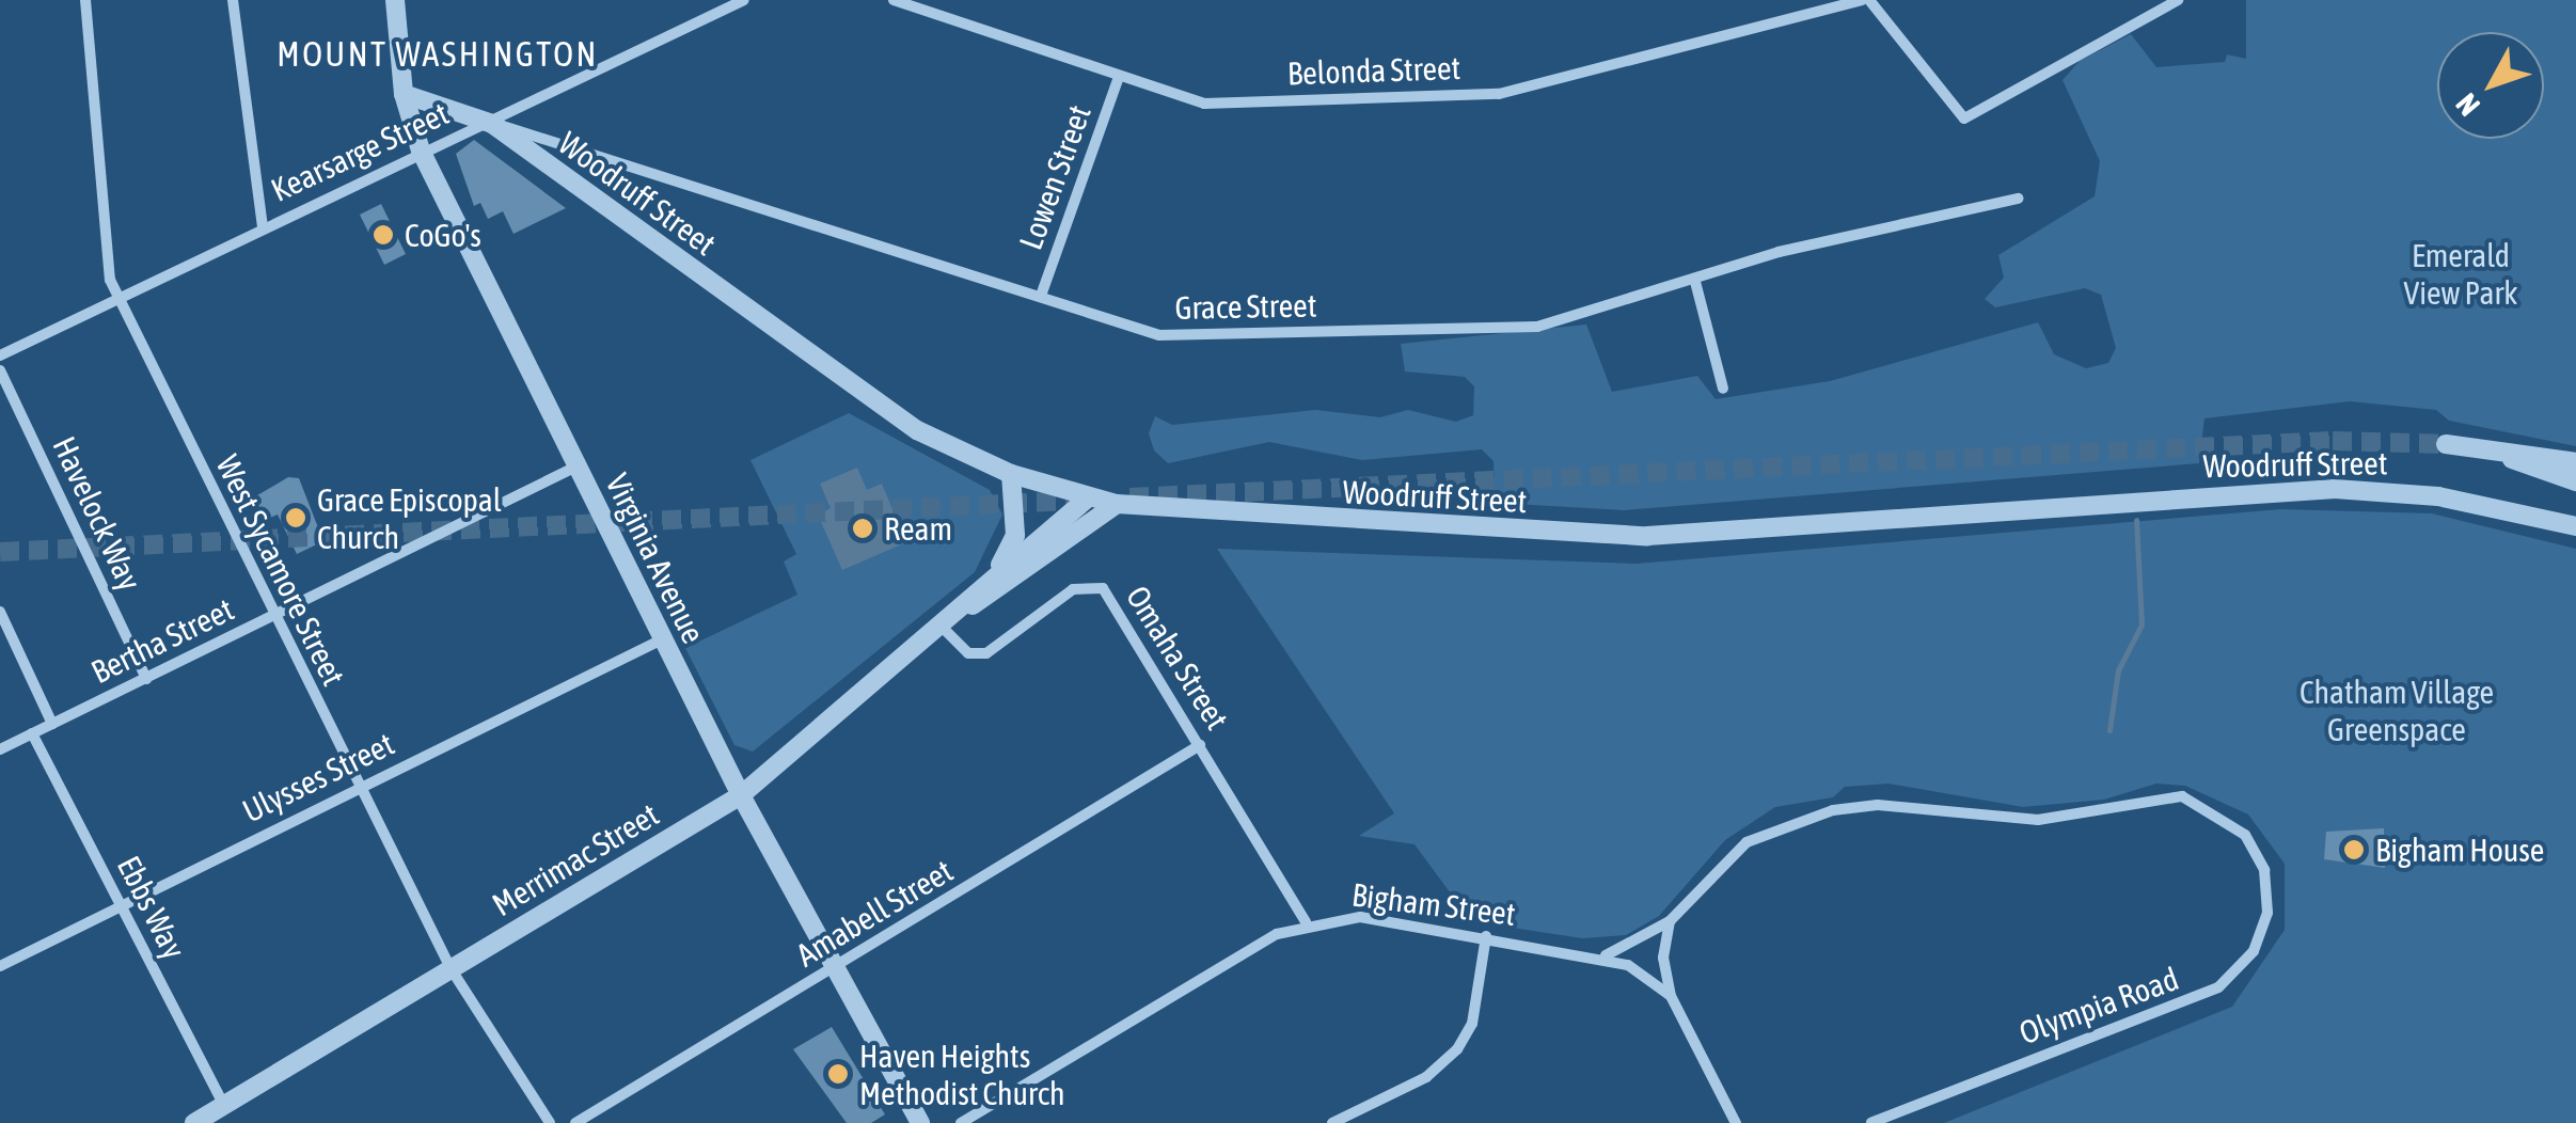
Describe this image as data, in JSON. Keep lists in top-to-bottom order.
{
  "streets": {
    "street": [
      "Belonda Street",
      "Kearsarge Street",
      "Lowen Street",
      "Woodruff Street",
      "Grace Street",
      "Havelock Way",
      "Virginia Avenue",
      "West Sycamore Street",
      "Bertha Street",
      "Omaha Street",
      "Ulysses Street",
      "Merrimac Street",
      "Bigham Street",
      "Ebbs Way",
      "Amabell Street",
      "Olympia Road"
    ]
  },
  "crossings": [
    ["Belonda Street", "Lowen Street"],
    ["Kearsarge Street", "Woodruff Street"],
    ["Kearsarge Street", "Grace Street"],
    ["Kearsarge Street", "Virginia Avenue"],
    ["Kearsarge Street", "West Sycamore Street"],
    ["Lowen Street", "Grace Street"],
    ["Woodruff Street", "Grace Street"],
    ["Woodruff Street", "Virginia Avenue"],
    ["Woodruff Street", "Merrimac Street"],
    ["Havelock Way", "Bertha Street"],
    ["Virginia Avenue", "Bertha Street"],
    ["Virginia Avenue", "Ulysses Street"],
    ["Virginia Avenue", "Merrimac Street"],
    ["Virginia Avenue", "Amabell Street"],
    ["West Sycamore Street", "Bertha Street"],
    ["West Sycamore Street", "Ulysses Street"],
    ["West Sycamore Street", "Merrimac Street"],
    ["Bertha Street", "Ebbs Way"],
    ["Omaha Street", "Merrimac Street"],
    ["Omaha Street", "Bigham Street"],
    ["Omaha Street", "Amabell Street"],
    ["Ulysses Street", "Ebbs Way"],
    ["Merrimac Street", "Ebbs Way"]
  ],
  "districts": ["MOUNT WASHINGTON"],
  "parks": ["Emerald View Park", "Chatham Village Greenspace"],
  "places": [
    "CoGo's",
    "Grace Episcopal Church",
    "Ream",
    "Bigham House",
    "Haven Heights Methodist Church"
  ],
  "north": "bottom left"
}
